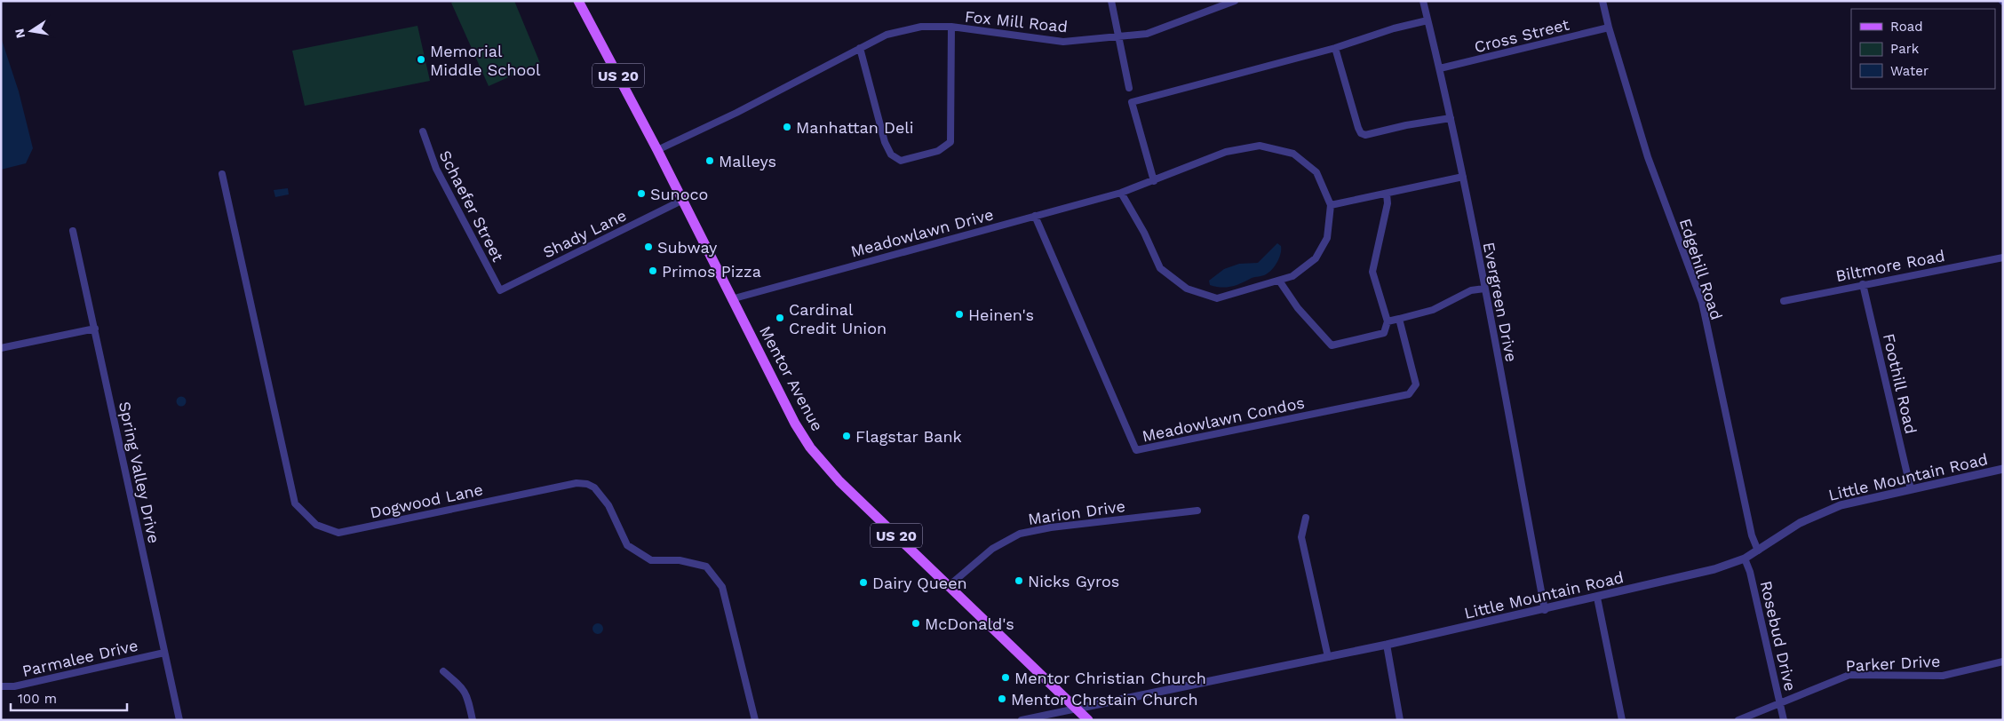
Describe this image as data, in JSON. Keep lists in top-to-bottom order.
{
  "streets": {
    "main road": ["US 20", "Mentor Avenue"],
    "street": [
      "Fox Mill Road",
      "Cross Street",
      "Schaefer Street",
      "Meadowlawn Drive",
      "Shady Lane",
      "Biltmore Road",
      "Edgehill Road",
      "Evergreen Drive",
      "Foothill Road",
      "Meadowlawn Condos",
      "Spring Valley Drive",
      "Little Mountain Road",
      "Dogwood Lane",
      "Marion Drive",
      "Rosebud Drive",
      "Parmalee Drive",
      "Parker Drive"
    ]
  },
  "crossings": [
    ["Fox Mill Road", "Mentor Avenue"],
    ["Cross Street", "Edgehill Road"],
    ["Cross Street", "Evergreen Drive"],
    ["Schaefer Street", "Shady Lane"],
    ["Meadowlawn Drive", "Mentor Avenue"],
    ["Meadowlawn Drive", "Meadowlawn Condos"],
    ["Shady Lane", "Mentor Avenue"],
    ["Biltmore Road", "Foothill Road"],
    ["Edgehill Road", "Little Mountain Road"],
    ["Evergreen Drive", "Little Mountain Road"],
    ["Mentor Avenue", "Little Mountain Road"],
    ["Mentor Avenue", "Marion Drive"],
    ["Foothill Road", "Little Mountain Road"],
    ["Spring Valley Drive", "Parmalee Drive"],
    ["Little Mountain Road", "Rosebud Drive"],
    ["Rosebud Drive", "Parker Drive"]
  ],
  "places": [
    "Memorial Middle School",
    "Manhattan Deli",
    "Malleys",
    "Sunoco",
    "Subway",
    "Primos Pizza",
    "Heinen's",
    "Cardinal Credit Union",
    "Flagstar Bank",
    "Nicks Gyros",
    "Dairy Queen",
    "McDonald's",
    "Mentor Christian Church",
    "Mentor Chrstain Church"
  ],
  "legend": ["Road", "Park", "Water"],
  "scale_bar": "100 m",
  "north": "left"
}
